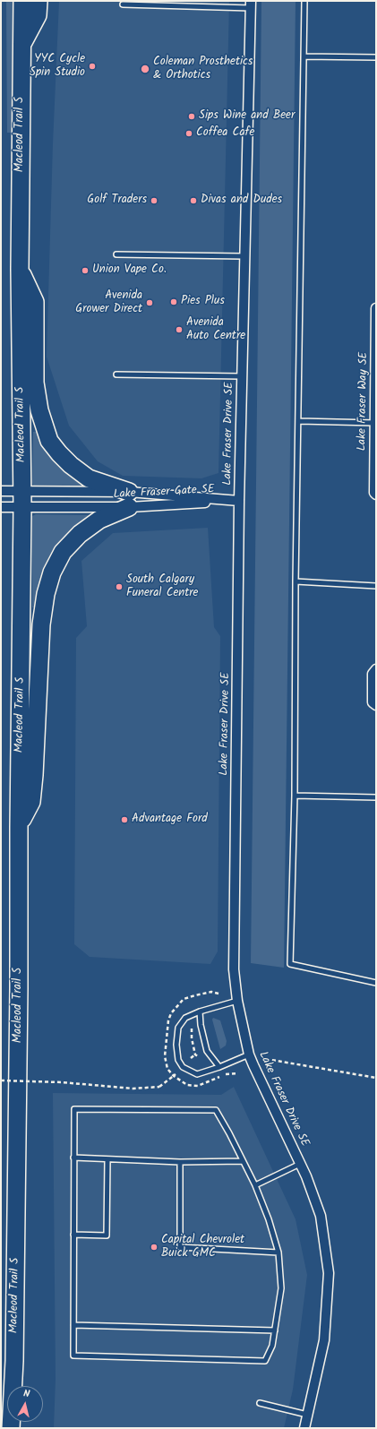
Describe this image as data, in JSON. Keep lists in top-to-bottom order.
{
  "streets": {
    "highway": ["Macleod Trail S"],
    "street": ["Lake Fraser Way SE", "Lake Fraser Drive SE", "Lake Fraser Gate SE"]
  },
  "crossings": [
    ["Macleod Trail S", "Lake Fraser Gate SE"],
    ["Lake Fraser Drive SE", "Lake Fraser Gate SE"]
  ],
  "places": [
    "YYC Cycle Spin Studio",
    "Coleman Prosthetics & Orthotics",
    "Sips Wine and Beer",
    "Coffea Cafe",
    "Golf Traders",
    "Divas and Dudes",
    "Union Vape Co.",
    "Pies Plus",
    "Avenida Grower Direct",
    "Avenida Auto Centre",
    "South Calgary Funeral Centre",
    "Advantage Ford",
    "Capital Chevrolet Buick GMC"
  ],
  "north": "top"
}
